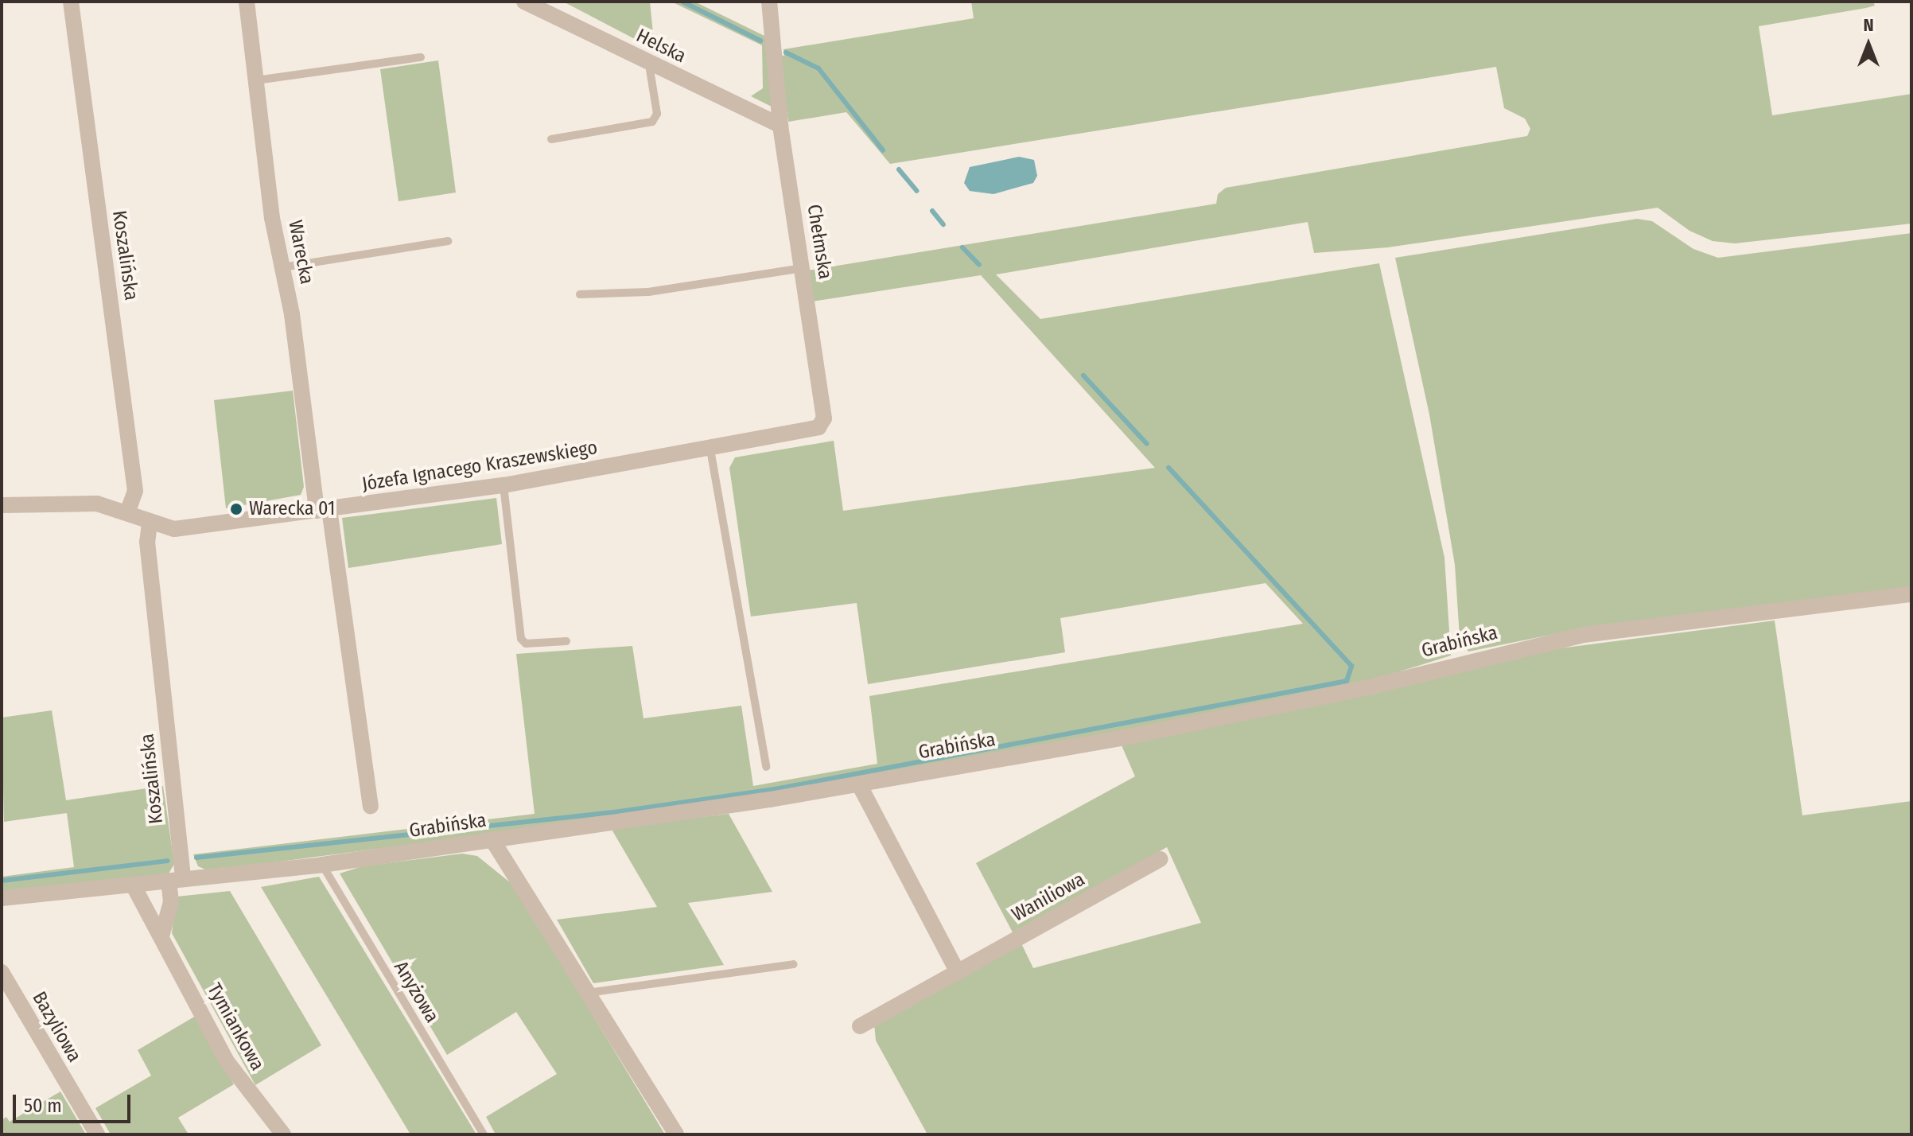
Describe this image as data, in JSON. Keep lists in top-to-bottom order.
{
  "streets": {
    "street": [
      "Helska",
      "Chełmska",
      "Warecka",
      "Koszalińska",
      "Józefa Ignacego Kraszewskiego",
      "Grabińska",
      "Waniliowa",
      "Bazyliowa",
      "Tymiankowa"
    ],
    "lane": ["Anyżowa"]
  },
  "crossings": [
    ["Helska", "Chełmska"],
    ["Chełmska", "Józefa Ignacego Kraszewskiego"],
    ["Warecka", "Józefa Ignacego Kraszewskiego"],
    ["Koszalińska", "Józefa Ignacego Kraszewskiego"],
    ["Koszalińska", "Grabińska"],
    ["Grabińska", "Anyżowa"],
    ["Grabińska", "Tymiankowa"]
  ],
  "places": ["Warecka 01"],
  "scale_bar": "50 m",
  "north": "top"
}
